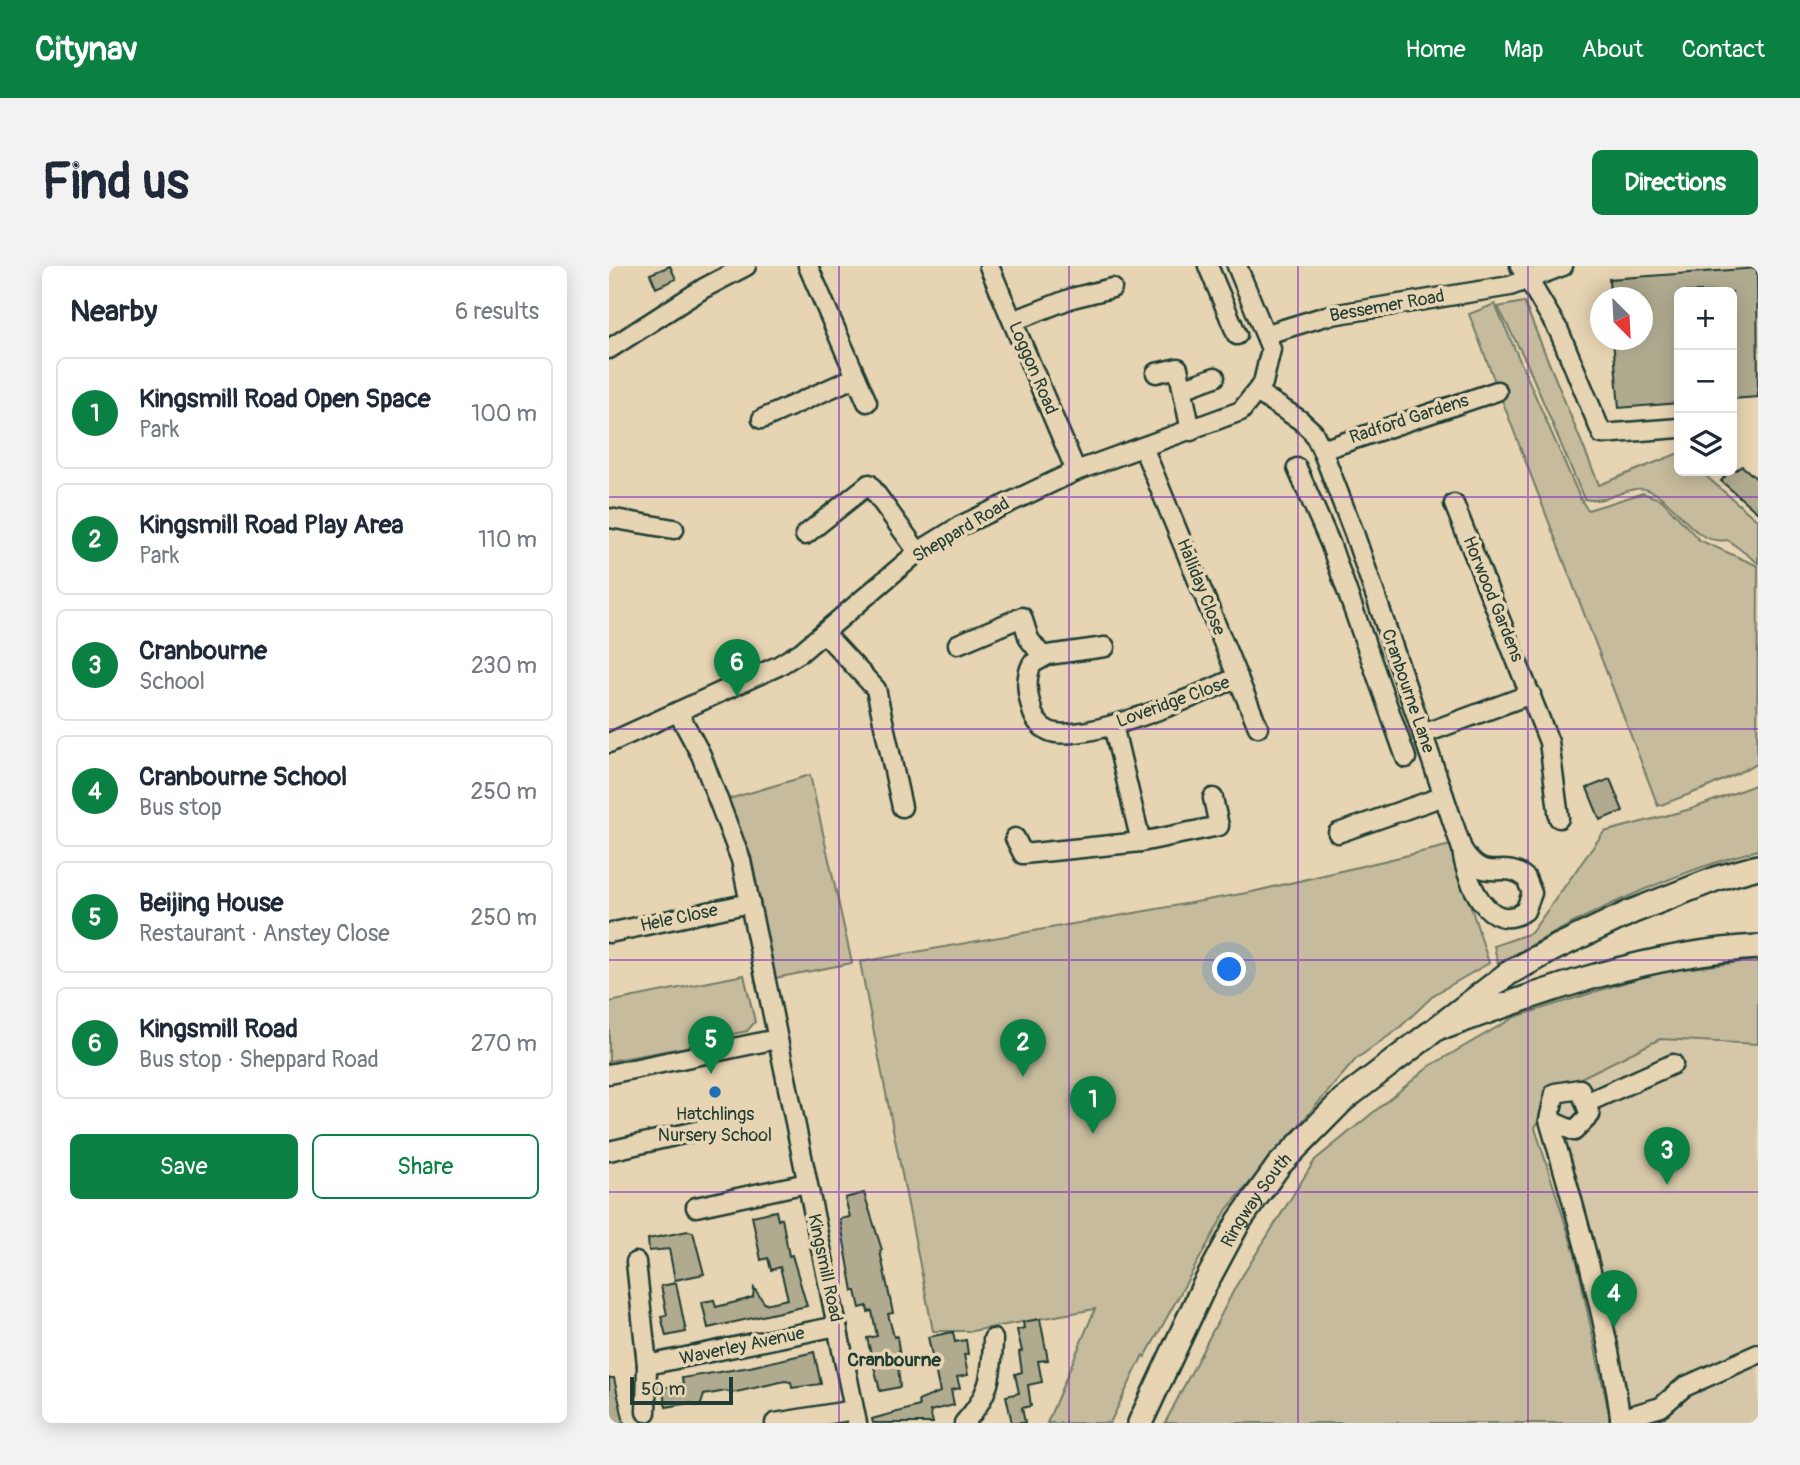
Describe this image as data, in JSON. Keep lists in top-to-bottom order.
{
  "streets": {
    "main road": ["Ringway South"],
    "street": [
      "Bessemer Road",
      "Loggon Road",
      "Radford Gardens",
      "Sheppard Road",
      "Halliday Close",
      "Horwood Gardens",
      "Cranbourne Lane",
      "Loveridge Close",
      "Hele Close",
      "Kingsmill Road",
      "Waverley Avenue"
    ]
  },
  "crossings": [
    ["Loggon Road", "Sheppard Road"],
    ["Radford Gardens", "Cranbourne Lane"],
    ["Sheppard Road", "Halliday Close"],
    ["Sheppard Road", "Cranbourne Lane"],
    ["Sheppard Road", "Kingsmill Road"],
    ["Halliday Close", "Loveridge Close"],
    ["Hele Close", "Kingsmill Road"],
    ["Kingsmill Road", "Waverley Avenue"]
  ],
  "districts": ["Cranbourne"],
  "places": ["Hatchlings Nursery School"],
  "scale_bar": "50 m",
  "north": "bottom right",
  "page": {
    "header": "Citynav",
    "nav": [
      "Home",
      "Map",
      "About",
      "Contact"
    ],
    "buttons": [
      "Directions",
      ["Save", "Share"]
    ],
    "title": "Find us",
    "heading": ["Nearby", "6 results"],
    "map_buttons": ["+", "−"],
    "list": [
      {
        "mark": "1",
        "name": "Kingsmill Road Open Space",
        "note": "Park",
        "value": "100 m"
      },
      {
        "mark": "2",
        "name": "Kingsmill Road Play Area",
        "note": "Park",
        "value": "110 m"
      },
      {
        "mark": "3",
        "name": "Cranbourne",
        "note": "School",
        "value": "230 m"
      },
      {
        "mark": "4",
        "name": "Cranbourne School",
        "note": "Bus stop",
        "value": "250 m"
      },
      {
        "mark": "5",
        "name": "Beijing House",
        "note": "Restaurant · Anstey Close",
        "value": "250 m"
      },
      {
        "mark": "6",
        "name": "Kingsmill Road",
        "note": "Bus stop · Sheppard Road",
        "value": "270 m"
      }
    ],
    "pins": [
      "6",
      "5",
      "2",
      "1",
      "3",
      "4"
    ],
    "scale": "50 m"
  }
}
